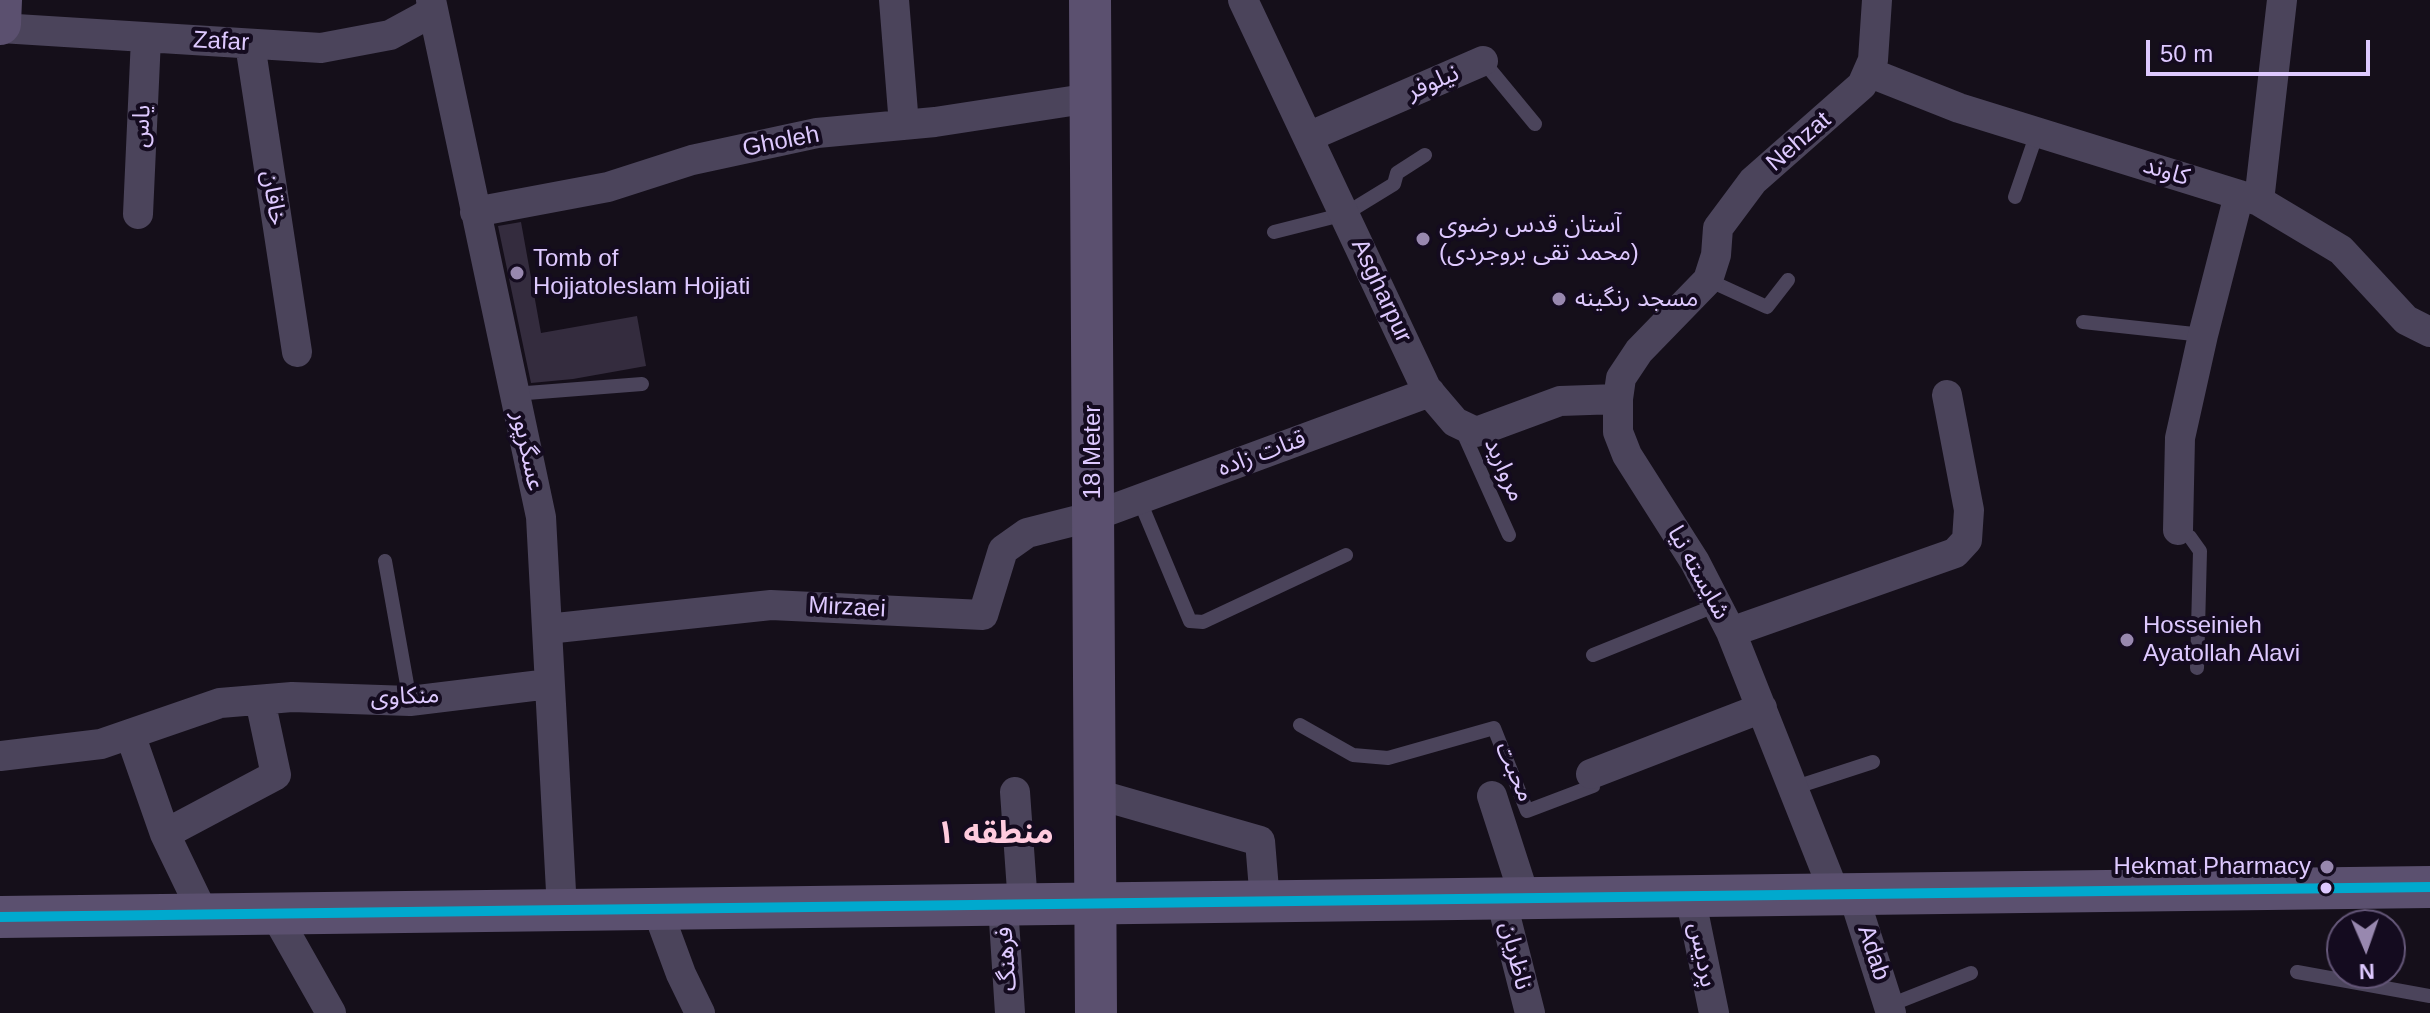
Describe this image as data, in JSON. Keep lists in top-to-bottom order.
{
  "streets": {
    "street": [
      "Zafar",
      "نیلوفر",
      "یاس",
      "Gholeh",
      "Nehzat",
      "کاوند",
      "خاقان",
      "Asgharpur",
      "عسگرپور",
      "18 Meter",
      "قنات زاده",
      "شایسته نیا",
      "Mirzaei",
      "منکاوی",
      "محبت",
      "Adab",
      "پردیس",
      "ناظریان",
      "فرهنگ"
    ],
    "lane": ["مروارید"]
  },
  "crossings": [
    ["Zafar", "یاس"],
    ["Zafar", "خاقان"],
    ["Zafar", "عسگرپور"],
    ["نیلوفر", "Asgharpur"],
    ["Gholeh", "عسگرپور"],
    ["Gholeh", "18 Meter"],
    ["Nehzat", "کاوند"],
    ["Nehzat", "شایسته نیا"],
    ["Asgharpur", "قنات زاده"],
    ["Asgharpur", "مروارید"],
    ["عسگرپور", "Mirzaei"],
    ["عسگرپور", "منکاوی"],
    ["18 Meter", "قنات زاده"],
    ["18 Meter", "Mirzaei"],
    ["قنات زاده", "Mirzaei"],
    ["شایسته نیا", "محبت"],
    ["شایسته نیا", "Adab"],
    ["محبت", "ناظریان"]
  ],
  "districts": ["منطقه ۱"],
  "places": [
    "آستان قدس رضوی (محمد تقی بروجردی)",
    "Tomb of Hojjatoleslam Hojjati",
    "مسجد رنگینه",
    "Hosseinieh Ayatollah Alavi",
    "Hekmat Pharmacy"
  ],
  "scale_bar": "50 m",
  "north": "bottom"
}
